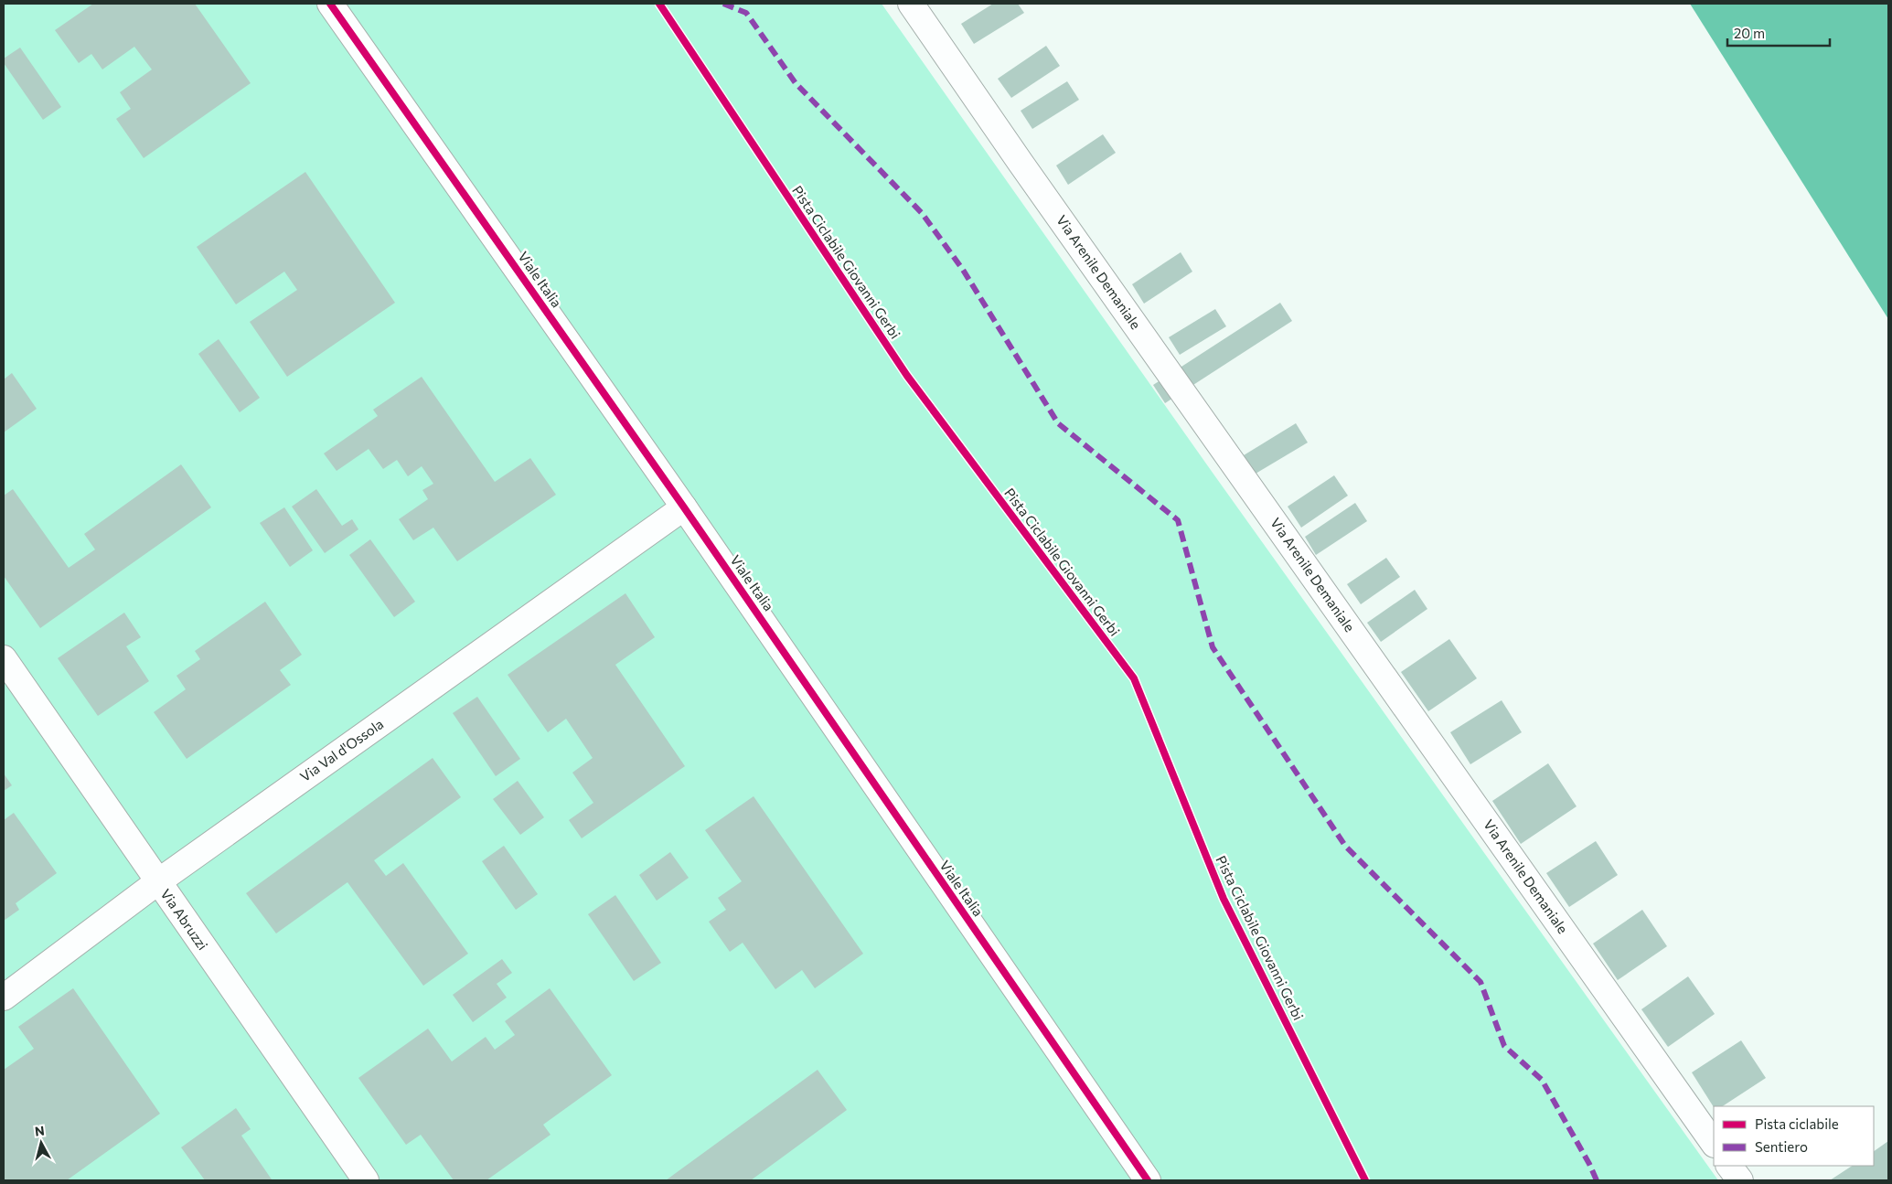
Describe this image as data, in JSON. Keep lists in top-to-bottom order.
{
  "streets": {
    "street": [
      "Via Arenile Demaniale",
      "Viale Italia",
      "Via Val d'Ossola",
      "Via Abruzzi"
    ],
    "cycle path": ["Pista Ciclabile Giovanni Gerbi"]
  },
  "crossings": [
    ["Viale Italia", "Via Val d'Ossola"],
    ["Via Val d'Ossola", "Via Abruzzi"]
  ],
  "legend": ["Pista ciclabile", "Sentiero"],
  "scale_bar": "20 m",
  "north": "top"
}
